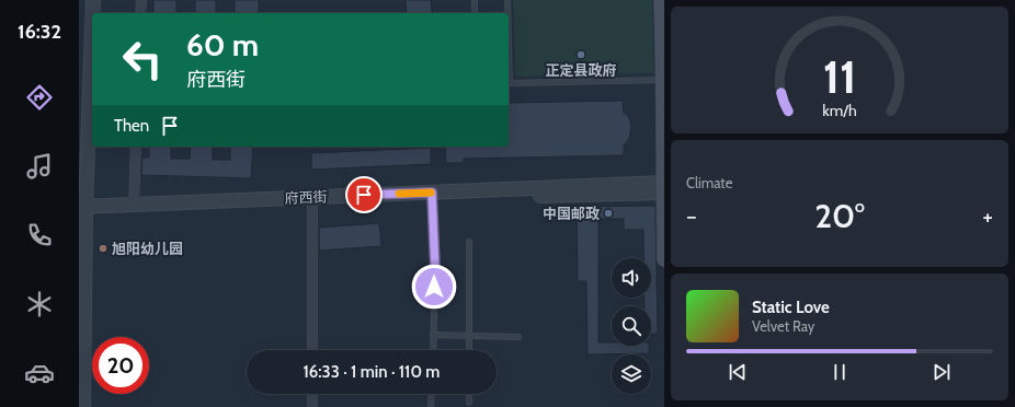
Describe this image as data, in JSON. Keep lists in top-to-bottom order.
{
  "streets": {
    "street": ["府西街"]
  },
  "places": ["正定县政府", "中国邮政", "旭阳幼儿园"],
  "page": {
    "tabs": "16:32",
    "turn": ["60 m", "府西街"],
    "then": "Then",
    "tile": "Climate",
    "heat": ["−", "20°", "+"],
    "song": ["Static Love", "Velvet Ray"],
    "limit": "20",
    "trip": "16:33 · 1 min · 110 m",
    "gauge": ["11", "km/h"]
  }
}
